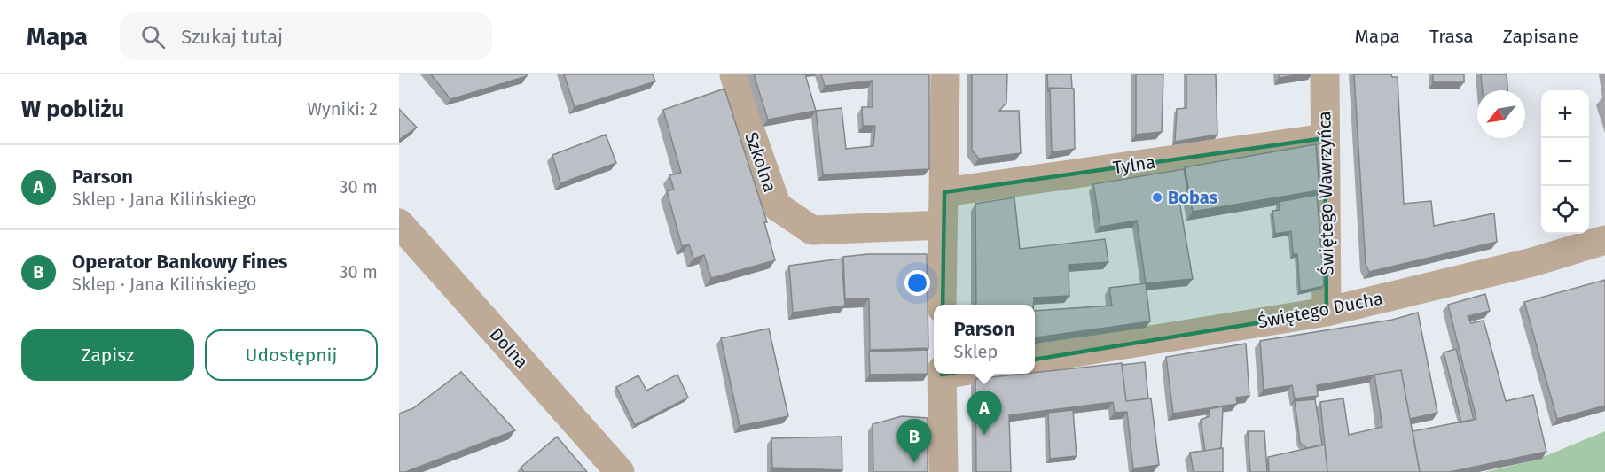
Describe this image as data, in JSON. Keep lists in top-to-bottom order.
{
  "streets": {
    "street": [
      "Szkolna",
      "Tylna",
      "Świętego Wawrzyńca",
      "Świętego Ducha",
      "Dolna"
    ]
  },
  "crossings": [
    ["Tylna", "Świętego Wawrzyńca"],
    ["Świętego Wawrzyńca", "Świętego Ducha"]
  ],
  "places": ["Bobas"],
  "north": "bottom left",
  "page": {
    "header": "Mapa",
    "search": "Szukaj tutaj",
    "nav": ["Mapa", "Trasa", "Zapisane"],
    "heading": ["W pobliżu", "Wyniki: 2"],
    "map_buttons": ["+", "−"],
    "list": [
      {
        "mark": "A",
        "name": "Parson",
        "note": "Sklep · Jana Kilińskiego",
        "value": "30 m"
      },
      {
        "mark": "B",
        "name": "Operator Bankowy Fines",
        "note": "Sklep · Jana Kilińskiego",
        "value": "30 m"
      }
    ],
    "popup": ["Parson", "Sklep"],
    "buttons": ["Zapisz", "Udostępnij"],
    "pins": ["A", "B"]
  }
}
